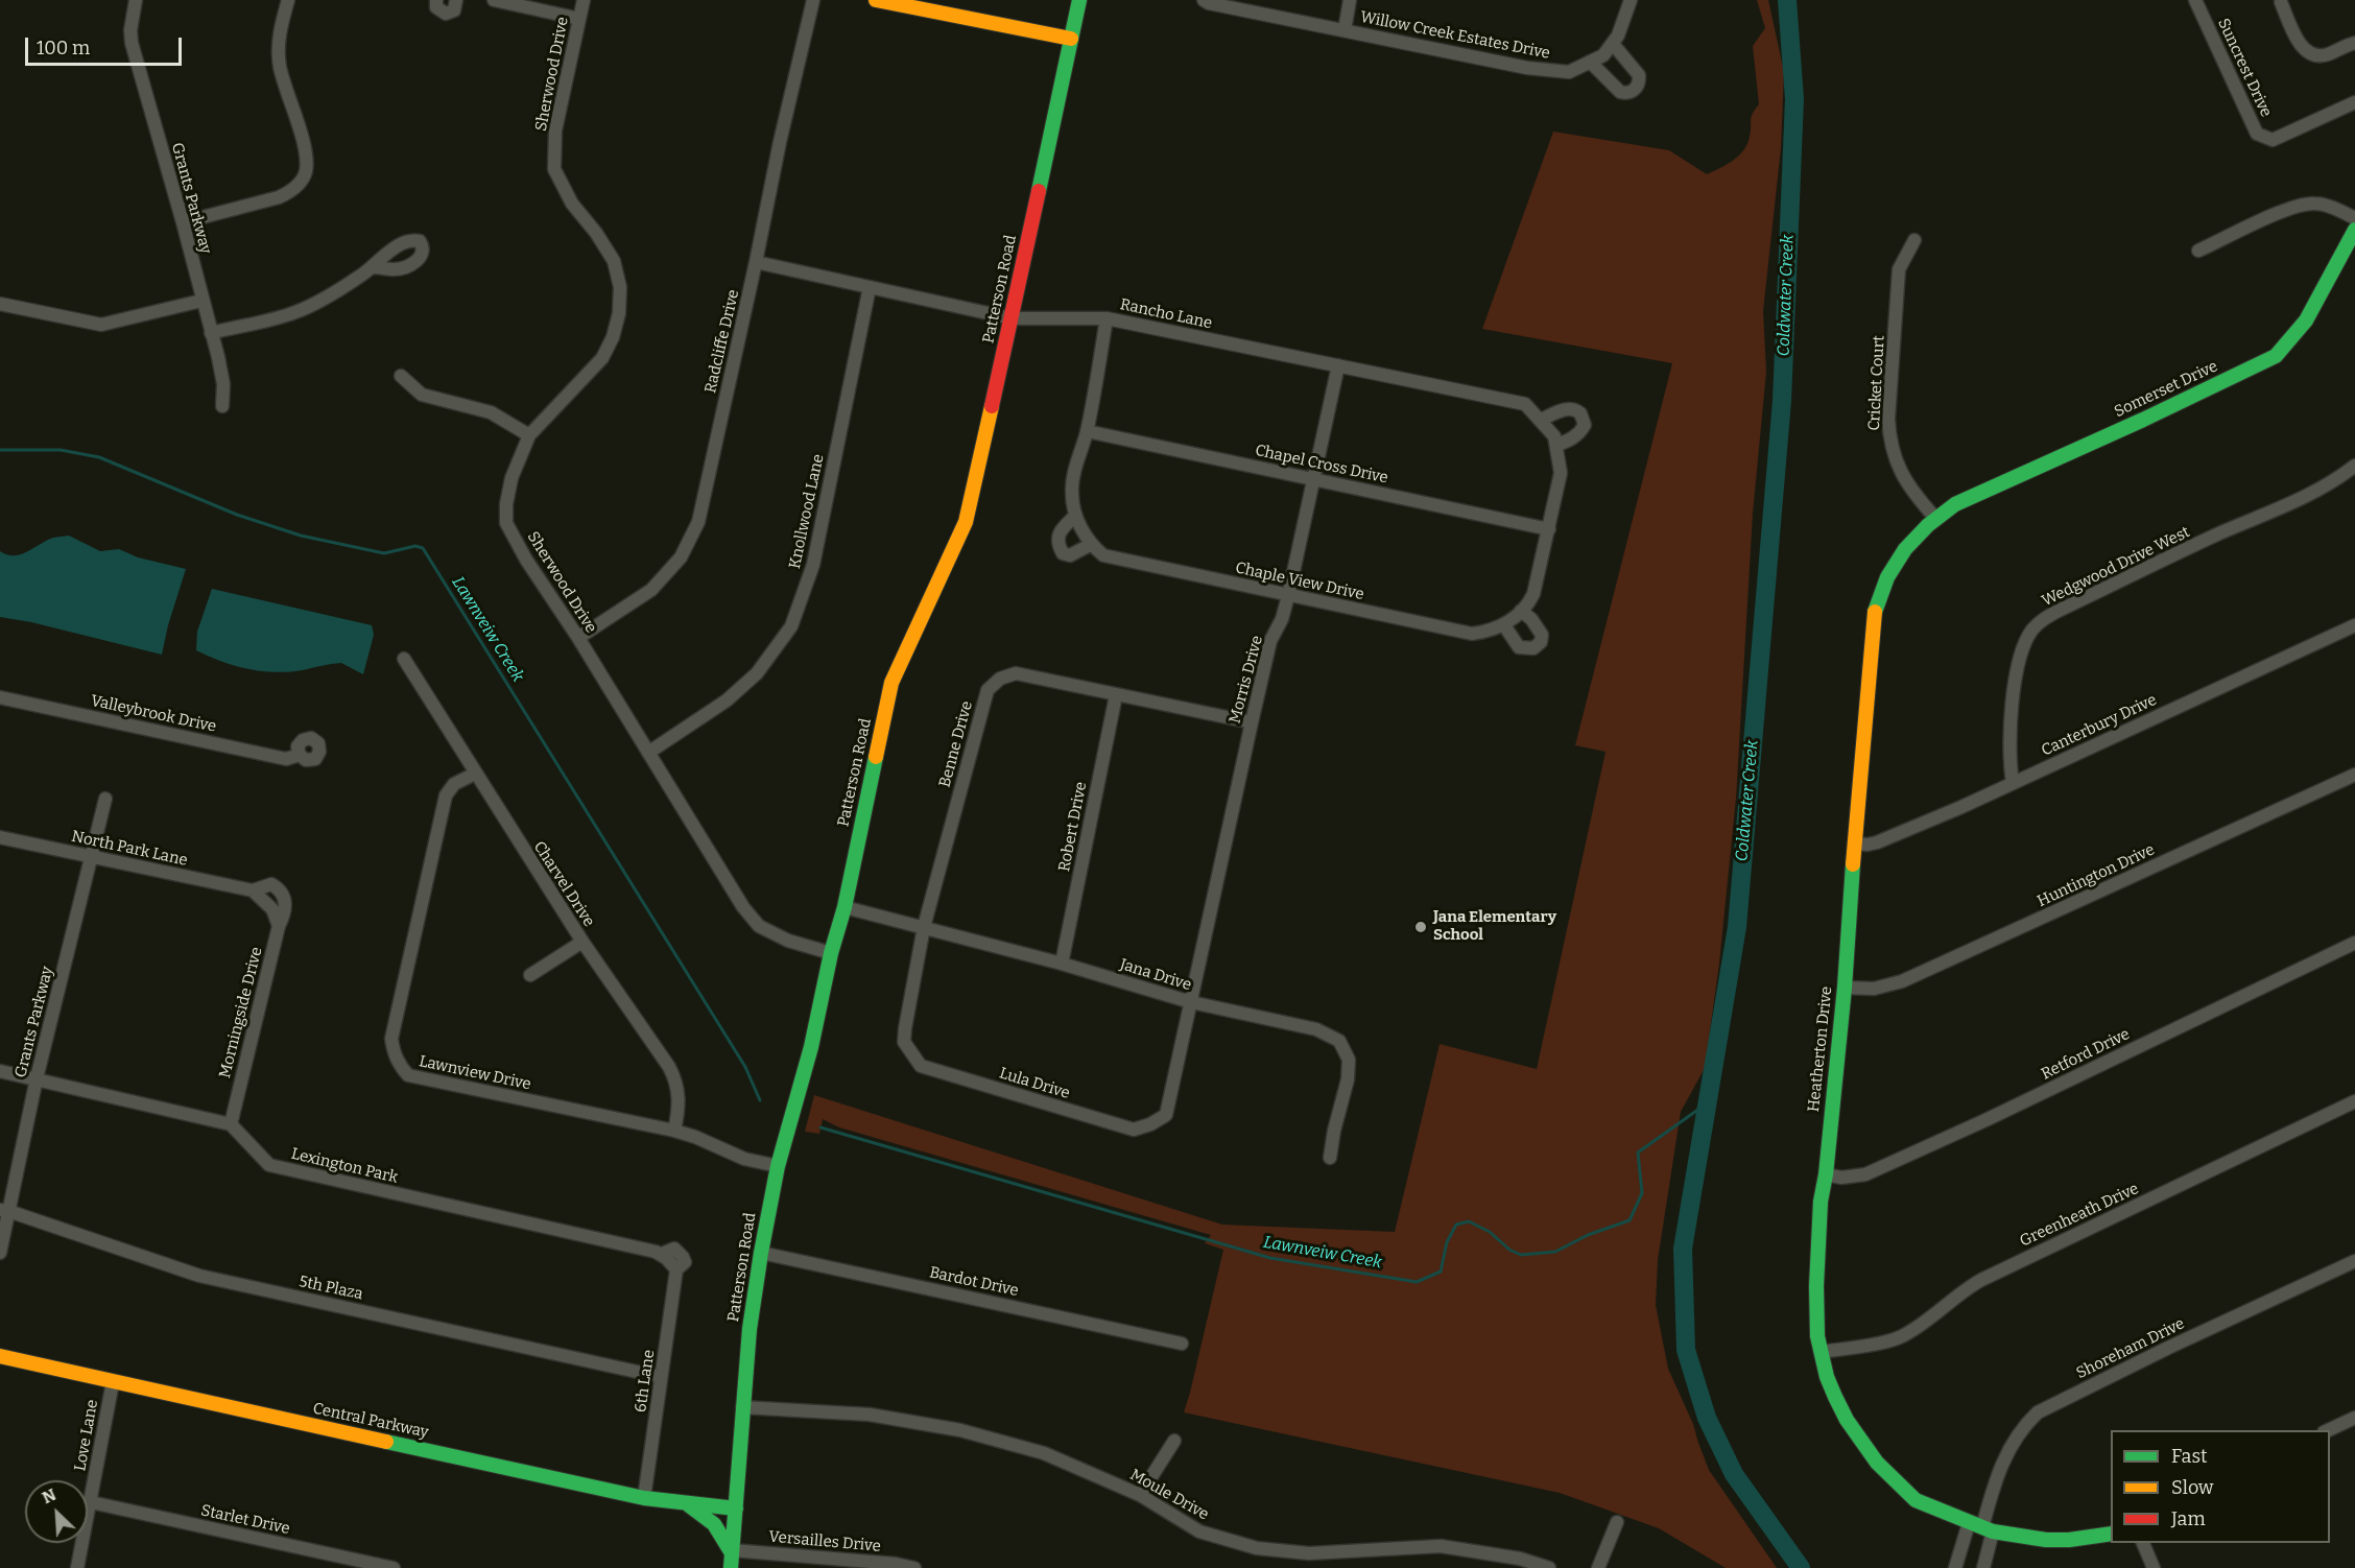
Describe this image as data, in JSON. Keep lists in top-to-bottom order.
{
  "streets": {
    "street": [
      "Willow Creek Estates Drive",
      "Suncrest Drive",
      "Sherwood Drive",
      "Grants Parkway",
      "Patterson Road",
      "Rancho Lane",
      "Radcliffe Drive",
      "Cricket Court",
      "Somerset Drive",
      "Chapel Cross Drive",
      "Knollwood Lane",
      "Wedgwood Drive West",
      "Chaple View Drive",
      "Morris Drive",
      "Valleybrook Drive",
      "Canterbury Drive",
      "Benne Drive",
      "Robert Drive",
      "North Park Lane",
      "Huntington Drive",
      "Charvel Drive",
      "Jana Drive",
      "Morningside Drive",
      "Heatherton Drive",
      "Retford Drive",
      "Lawnview Drive",
      "Lula Drive",
      "Lexington Park",
      "Greenheath Drive",
      "Bardot Drive",
      "5th Plaza",
      "Shoreham Drive",
      "6th Lane",
      "Central Parkway",
      "Love Lane",
      "Moule Drive",
      "Starlet Drive",
      "Versailles Drive"
    ]
  },
  "crossings": [
    ["Sherwood Drive", "Patterson Road"],
    ["Sherwood Drive", "Radcliffe Drive"],
    ["Sherwood Drive", "Knollwood Lane"],
    ["Grants Parkway", "North Park Lane"],
    ["Grants Parkway", "5th Plaza"],
    ["Patterson Road", "Rancho Lane"],
    ["Patterson Road", "Jana Drive"],
    ["Patterson Road", "Lawnview Drive"],
    ["Patterson Road", "Bardot Drive"],
    ["Patterson Road", "Central Parkway"],
    ["Patterson Road", "Moule Drive"],
    ["Patterson Road", "Versailles Drive"],
    ["Rancho Lane", "Radcliffe Drive"],
    ["Rancho Lane", "Knollwood Lane"],
    ["Rancho Lane", "Chaple View Drive"],
    ["Rancho Lane", "Morris Drive"],
    ["Cricket Court", "Somerset Drive"],
    ["Cricket Court", "Heatherton Drive"],
    ["Somerset Drive", "Heatherton Drive"],
    ["Chapel Cross Drive", "Chaple View Drive"],
    ["Chapel Cross Drive", "Morris Drive"],
    ["Wedgwood Drive West", "Canterbury Drive"],
    ["Chaple View Drive", "Morris Drive"],
    ["Morris Drive", "Benne Drive"],
    ["Morris Drive", "Jana Drive"],
    ["Morris Drive", "Lula Drive"],
    ["Canterbury Drive", "Heatherton Drive"],
    ["Benne Drive", "Robert Drive"],
    ["Benne Drive", "Jana Drive"],
    ["Benne Drive", "Lula Drive"],
    ["Robert Drive", "Jana Drive"],
    ["North Park Lane", "Morningside Drive"],
    ["Huntington Drive", "Heatherton Drive"],
    ["Charvel Drive", "Lawnview Drive"],
    ["Jana Drive", "Lula Drive"],
    ["Morningside Drive", "Lexington Park"],
    ["Heatherton Drive", "Retford Drive"],
    ["Heatherton Drive", "Greenheath Drive"],
    ["Heatherton Drive", "Shoreham Drive"],
    ["Lexington Park", "6th Lane"],
    ["5th Plaza", "6th Lane"],
    ["6th Lane", "Central Parkway"],
    ["Central Parkway", "Love Lane"],
    ["Love Lane", "Starlet Drive"]
  ],
  "water": ["Coldwater Creek", "Lawnveiw Creek"],
  "places": ["Jana Elementary School"],
  "legend": ["Fast", "Slow", "Jam"],
  "scale_bar": "100 m",
  "north": "top left"
}
